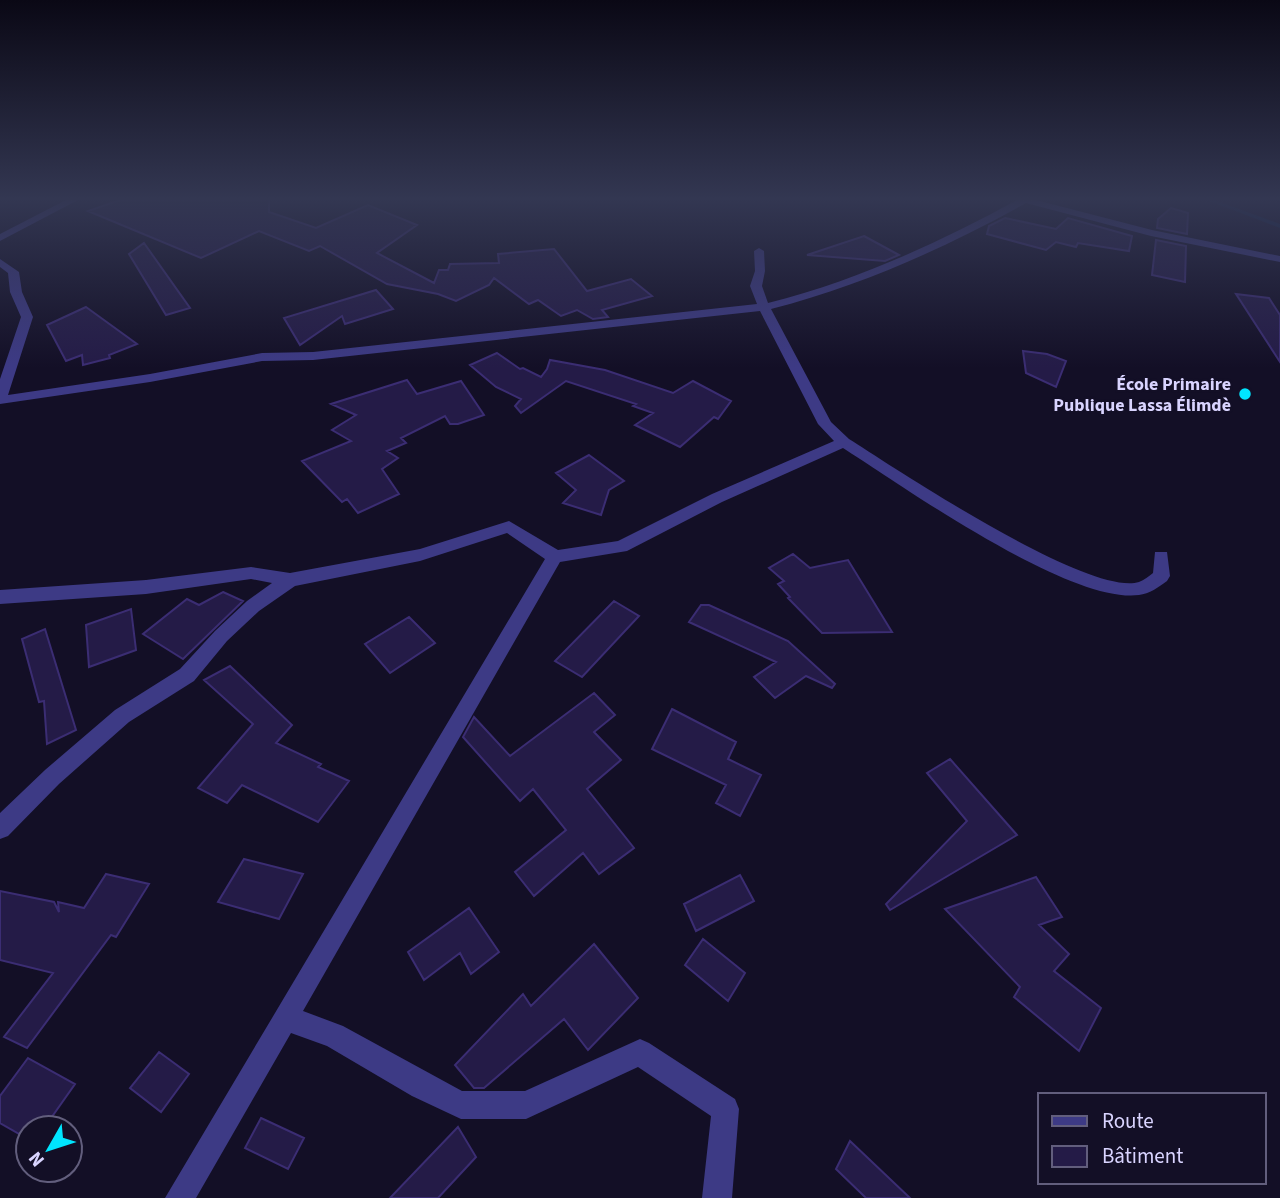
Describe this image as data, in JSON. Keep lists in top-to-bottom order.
{
  "places": ["École Primaire Publique Lassa Élimdè"],
  "legend": ["Route", "Bâtiment"],
  "north": "bottom left"
}
